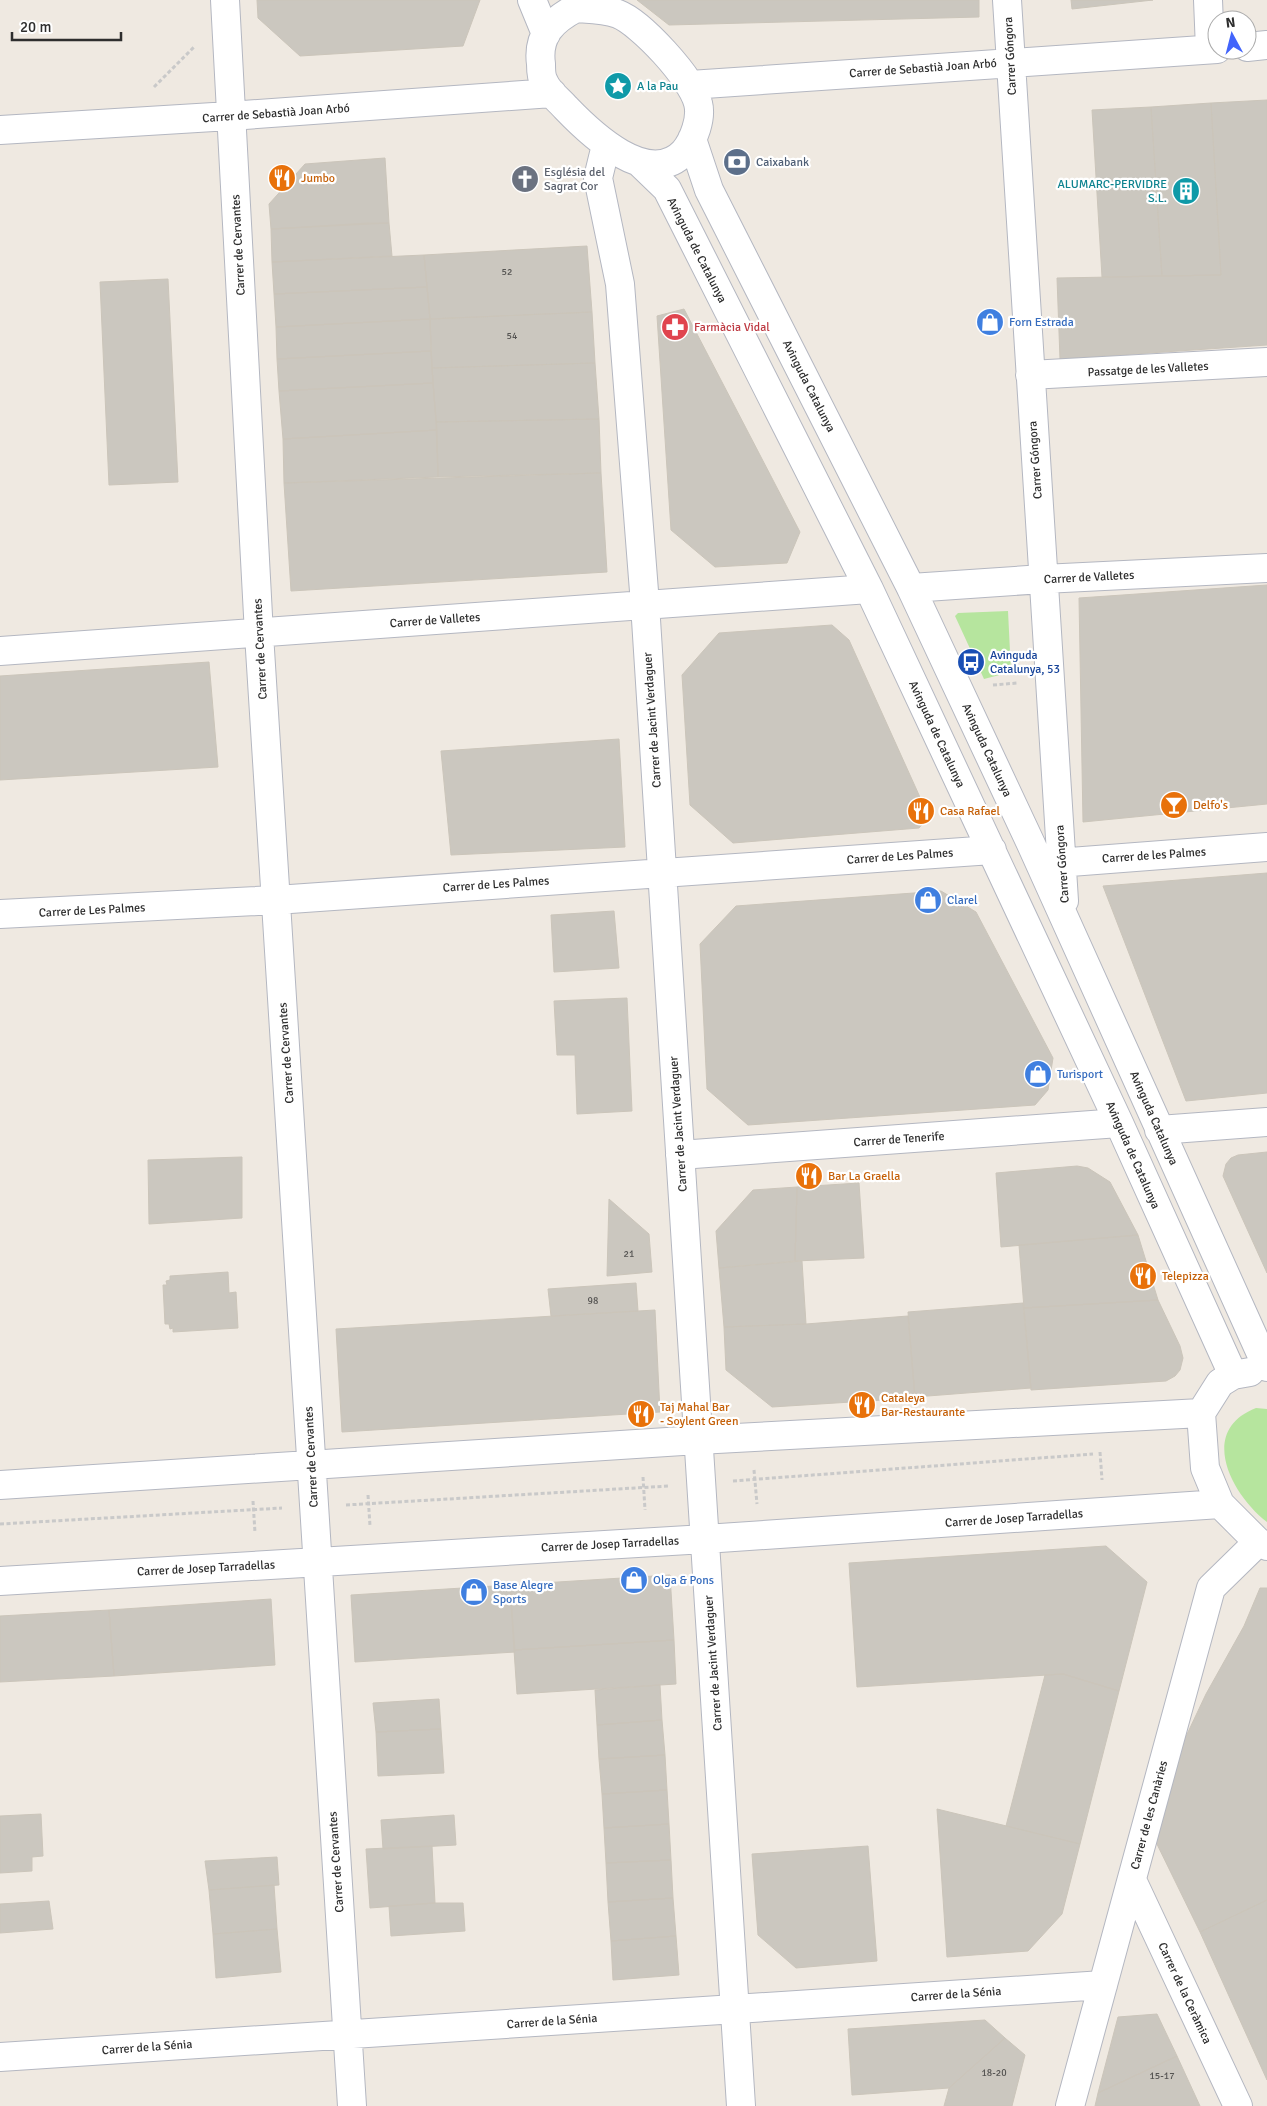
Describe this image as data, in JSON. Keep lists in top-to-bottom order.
{
  "streets": {
    "street": [
      "Carrer Góngora",
      "Carrer de Sebastià Joan Arbó",
      "Carrer de Cervantes",
      "Avinguda de Catalunya",
      "Passatge de les Valletes",
      "Avinguda Catalunya",
      "Carrer de Valletes",
      "Carrer de Jacint Verdaguer",
      "Carrer de les Palmes",
      "Carrer de Les Palmes",
      "Carrer de Tenerife",
      "Carrer de Josep Tarradellas",
      "Carrer de les Canàries",
      "Carrer de la Ceràmica",
      "Carrer de la Sénia"
    ]
  },
  "crossings": [
    ["Carrer Góngora", "Carrer de Sebastià Joan Arbó"],
    ["Carrer Góngora", "Passatge de les Valletes"],
    ["Carrer Góngora", "Avinguda Catalunya"],
    ["Carrer Góngora", "Carrer de Valletes"],
    ["Carrer Góngora", "Carrer de les Palmes"],
    ["Carrer de Sebastià Joan Arbó", "Carrer de Cervantes"],
    ["Carrer de Sebastià Joan Arbó", "Avinguda de Catalunya"],
    ["Carrer de Sebastià Joan Arbó", "Avinguda Catalunya"],
    ["Carrer de Sebastià Joan Arbó", "Carrer de Jacint Verdaguer"],
    ["Carrer de Cervantes", "Carrer de Valletes"],
    ["Carrer de Cervantes", "Carrer de Les Palmes"],
    ["Carrer de Cervantes", "Carrer de Josep Tarradellas"],
    ["Carrer de Cervantes", "Carrer de la Sénia"],
    ["Avinguda de Catalunya", "Avinguda Catalunya"],
    ["Avinguda de Catalunya", "Carrer de Valletes"],
    ["Avinguda de Catalunya", "Carrer de Jacint Verdaguer"],
    ["Avinguda de Catalunya", "Carrer de Les Palmes"],
    ["Avinguda de Catalunya", "Carrer de Tenerife"],
    ["Avinguda Catalunya", "Carrer de Valletes"],
    ["Avinguda Catalunya", "Carrer de Jacint Verdaguer"],
    ["Avinguda Catalunya", "Carrer de les Palmes"],
    ["Carrer de Valletes", "Carrer de Jacint Verdaguer"],
    ["Carrer de Jacint Verdaguer", "Carrer de Les Palmes"],
    ["Carrer de Jacint Verdaguer", "Carrer de Tenerife"],
    ["Carrer de Jacint Verdaguer", "Carrer de Josep Tarradellas"],
    ["Carrer de Jacint Verdaguer", "Carrer de la Sénia"],
    ["Carrer de les Canàries", "Carrer de la Ceràmica"],
    ["Carrer de les Canàries", "Carrer de la Sénia"]
  ],
  "places": {
    "place": ["A la Pau"],
    "bank": ["Caixabank"],
    "restaurant": [
      "Jumbo",
      "Casa Rafael",
      "Bar La Graella",
      "Telepizza",
      "Cataleya Bar-Restaurante",
      "Taj Mahal Bar - Soylent Green"
    ],
    "church": ["Església del Sagrat Cor"],
    "building": ["ALUMARC-PERVIDRE S.L."],
    "shop": [
      "Forn Estrada",
      "Clarel",
      "Turisport",
      "Olga & Pons",
      "Base Alegre Sports"
    ],
    "pharmacy": ["Farmàcia Vidal"],
    "bus stop": ["Avinguda Catalunya, 53"],
    "bar": ["Delfo's"]
  },
  "house_numbers": [
    "52",
    "54",
    "21",
    "98",
    "18-20",
    "15-17"
  ],
  "scale_bar": "20 m",
  "north": "top"
}
